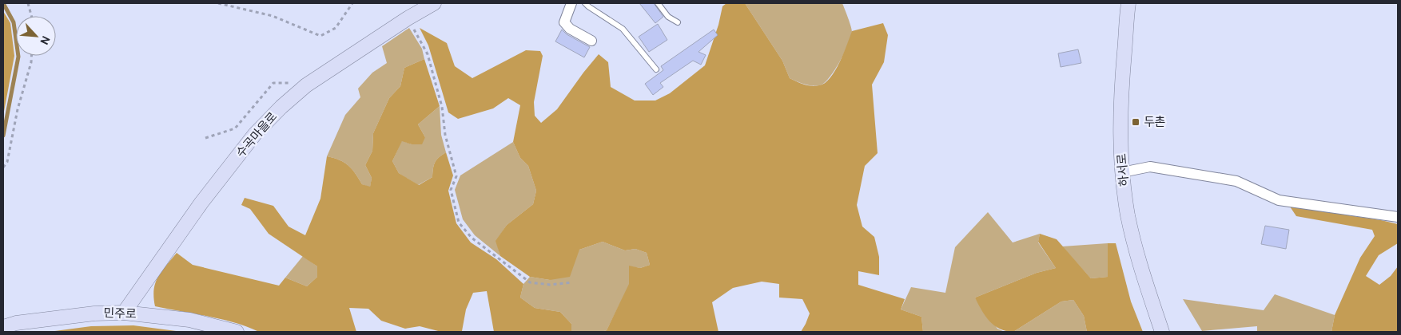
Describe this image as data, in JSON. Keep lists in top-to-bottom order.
{
  "streets": {
    "street": ["수곡마을로", "하서로", "민주로"]
  },
  "crossings": [
    ["수곡마을로", "민주로"]
  ],
  "places": {
    "transit": ["두촌"]
  },
  "north": "bottom right"
}
